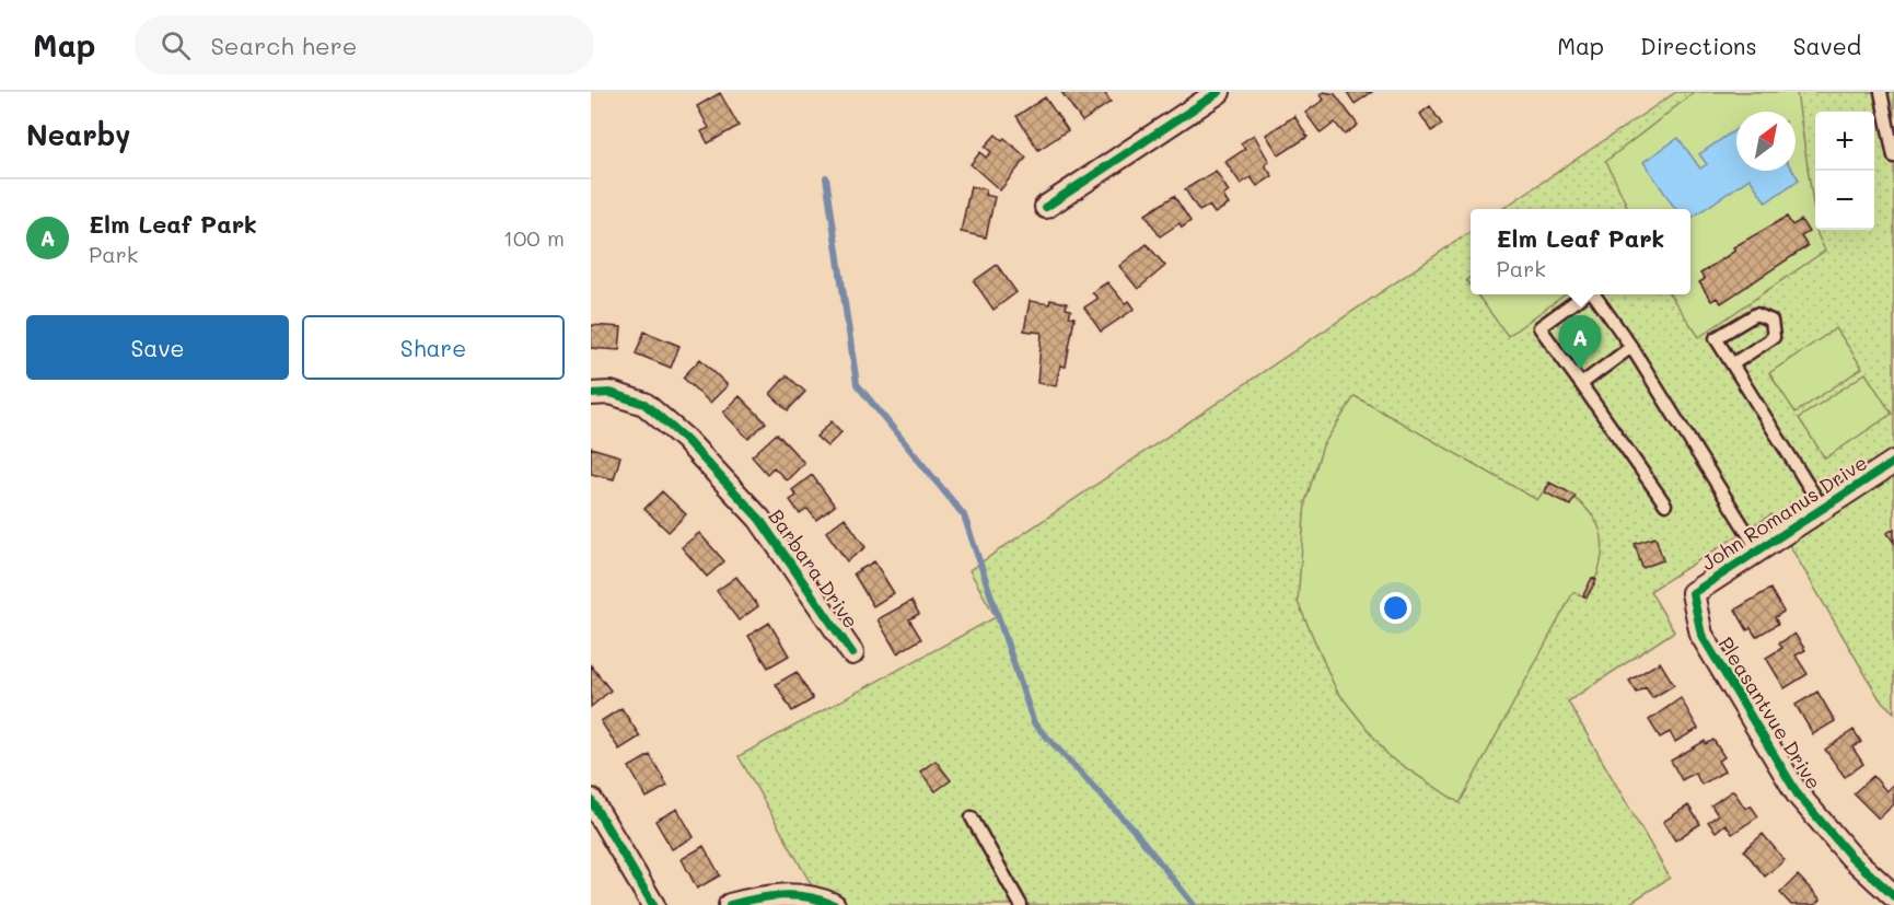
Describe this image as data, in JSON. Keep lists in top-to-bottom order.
{
  "streets": {
    "street": ["John Romanus Drive", "Barbara Drive", "Pleasantvue Drive"]
  },
  "crossings": [
    ["John Romanus Drive", "Pleasantvue Drive"]
  ],
  "north": "top right",
  "page": {
    "header": "Map",
    "search": "Search here",
    "nav": ["Map", "Directions", "Saved"],
    "heading": "Nearby",
    "map_buttons": ["+", "−"],
    "list": [
      {
        "mark": "A",
        "name": "Elm Leaf Park",
        "note": "Park",
        "value": "100 m"
      }
    ],
    "popup": ["Elm Leaf Park", "Park"],
    "buttons": ["Save", "Share"],
    "pins": "A"
  }
}
